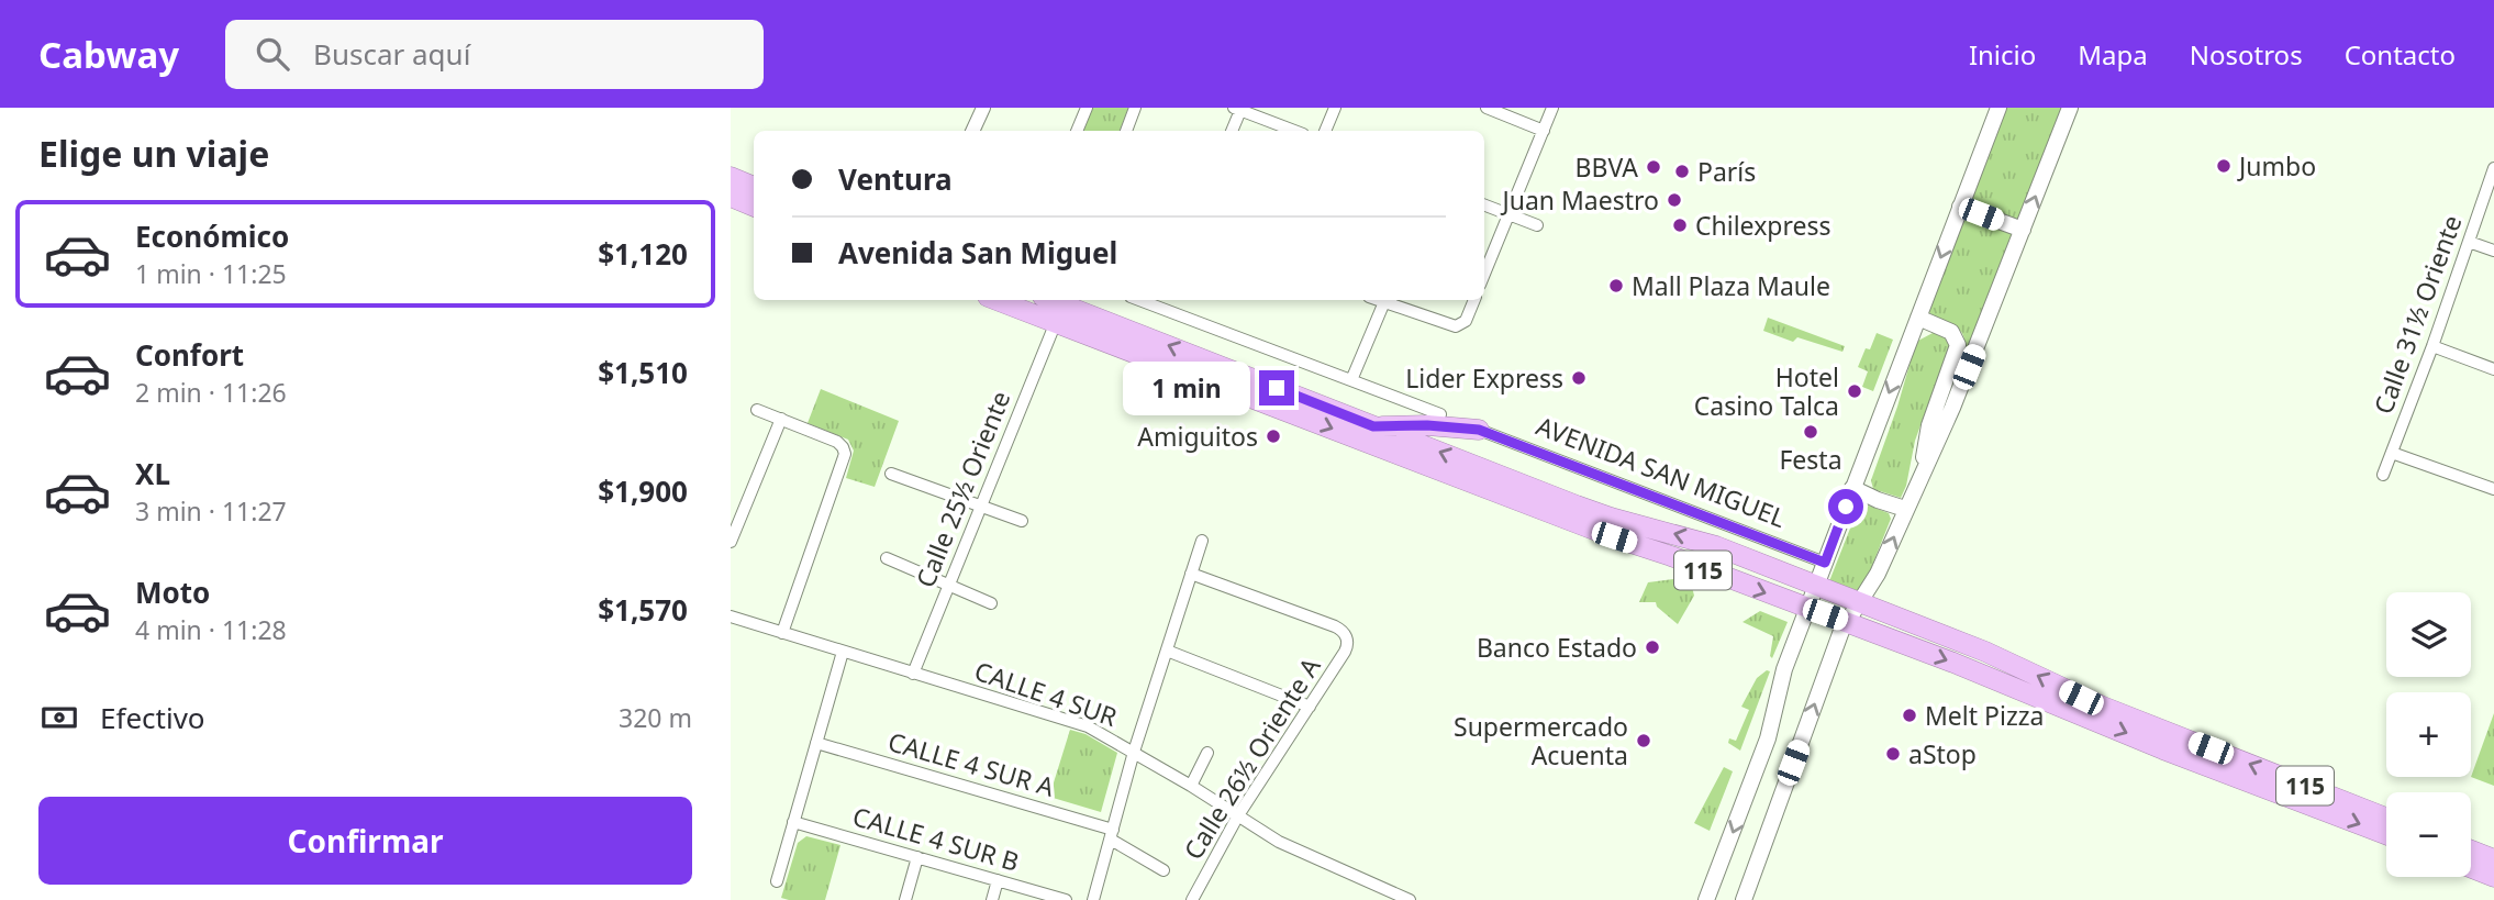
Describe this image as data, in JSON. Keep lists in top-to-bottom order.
{
  "streets": {
    "highway": ["AVENIDA SAN MIGUEL", "115"],
    "street": [
      "Calle 31½ Oriente",
      "Calle 25½ Oriente",
      "CALLE 4 SUR",
      "Calle 26½ Oriente A",
      "CALLE 4 SUR A",
      "CALLE 4 SUR B"
    ]
  },
  "crossings": [
    ["Calle 25½ Oriente", "115"],
    ["Calle 25½ Oriente", "CALLE 4 SUR"],
    ["CALLE 4 SUR", "Calle 26½ Oriente A"]
  ],
  "places": [
    "Jumbo",
    "BBVA",
    "París",
    "Juan Maestro",
    "Chilexpress",
    "Mall Plaza Maule",
    "Lider Express",
    "Hotel Casino Talca",
    "Festa",
    "Amiguitos",
    "Banco Estado",
    "Melt Pizza",
    "Supermercado Acuenta",
    "aStop"
  ],
  "page": {
    "header": "Cabway",
    "search": "Buscar aquí",
    "nav": [
      "Inicio",
      "Mapa",
      "Nosotros",
      "Contacto"
    ],
    "heading": "Elige un viaje",
    "banner": ["Ventura", "Avenida San Miguel"],
    "list": [
      {
        "name": "Económico",
        "note": "1 min · 11:25",
        "value": "$1,120"
      },
      {
        "name": "Confort",
        "note": "2 min · 11:26",
        "value": "$1,510"
      },
      {
        "name": "XL",
        "note": "3 min · 11:27",
        "value": "$1,900"
      },
      {
        "name": "Moto",
        "note": "4 min · 11:28",
        "value": "$1,570"
      }
    ],
    "bubble": "1 min",
    "map_buttons": ["+", "−"],
    "pay": ["Efectivo", "320 m"],
    "buttons": "Confirmar"
  }
}
